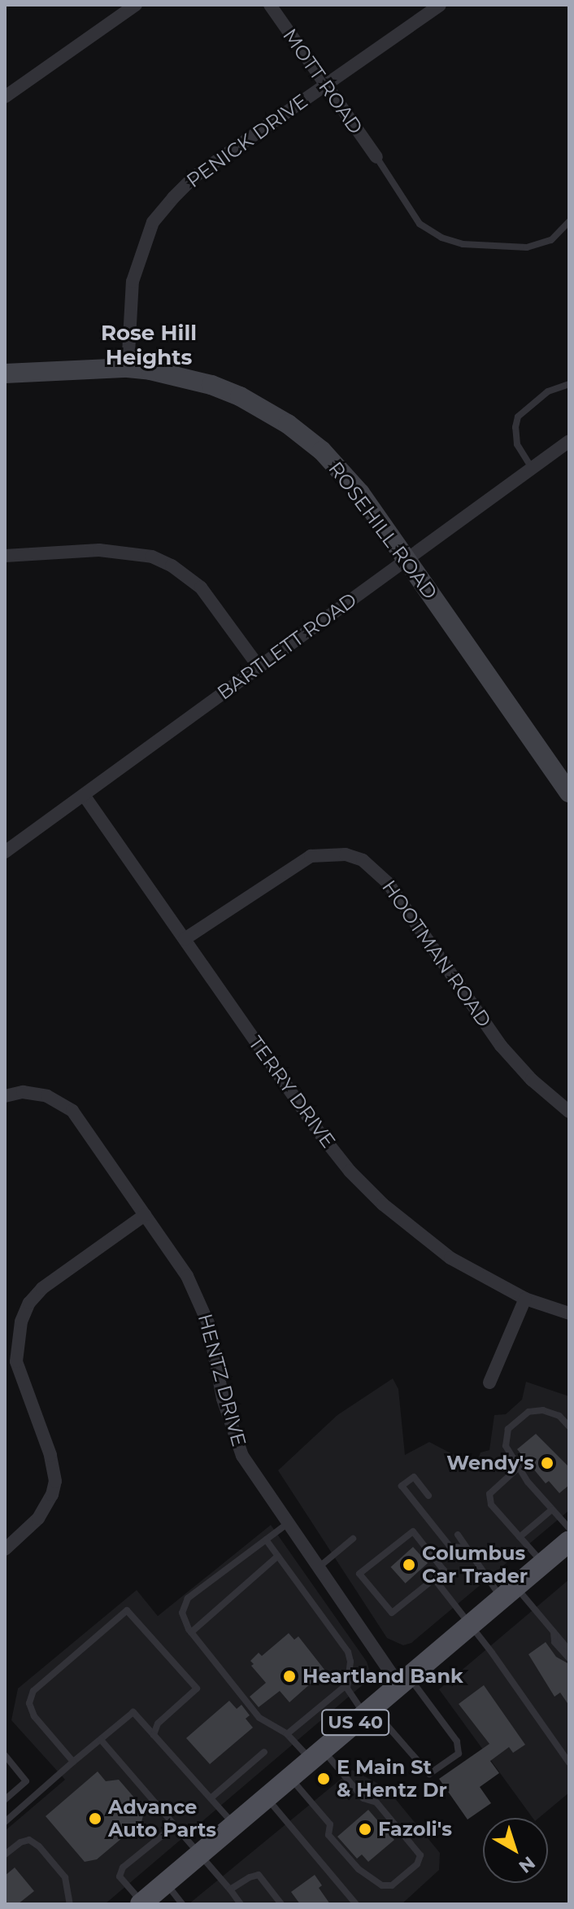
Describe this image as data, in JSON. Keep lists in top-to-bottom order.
{
  "streets": {
    "main road": ["US 40"],
    "street": [
      "MOTT ROAD",
      "PENICK DRIVE",
      "ROSEHILL ROAD",
      "BARTLETT ROAD",
      "HOOTMAN ROAD",
      "TERRY DRIVE",
      "HENTZ DRIVE"
    ]
  },
  "crossings": [
    ["MOTT ROAD", "PENICK DRIVE"],
    ["PENICK DRIVE", "ROSEHILL ROAD"],
    ["ROSEHILL ROAD", "BARTLETT ROAD"],
    ["BARTLETT ROAD", "TERRY DRIVE"],
    ["HOOTMAN ROAD", "TERRY DRIVE"],
    ["HENTZ DRIVE", "US 40"]
  ],
  "districts": ["Rose Hill Heights"],
  "places": [
    "Wendy's",
    "Columbus Car Trader",
    "Heartland Bank",
    "E Main St & Hentz Dr",
    "Advance Auto Parts",
    "Fazoli's"
  ],
  "north": "bottom right"
}
